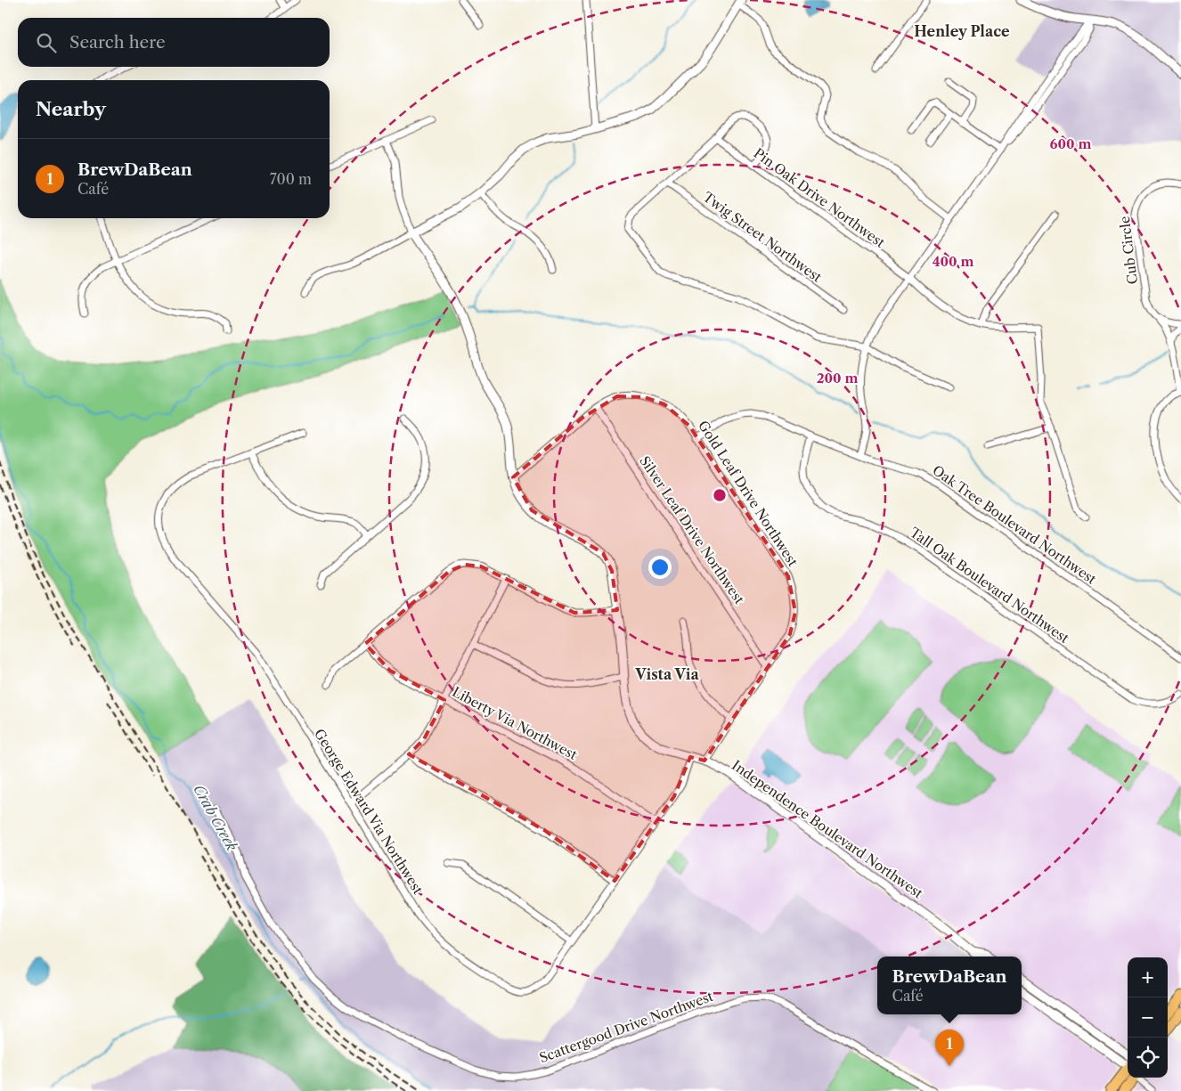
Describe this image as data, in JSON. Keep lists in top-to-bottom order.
{
  "streets": {
    "street": [
      "Pin Oak Drive Northwest",
      "Twig Street Northwest",
      "Cub Circle",
      "Gold Leaf Drive Northwest",
      "Oak Tree Boulevard Northwest",
      "Silver Leaf Drive Northwest",
      "Tall Oak Boulevard Northwest",
      "Liberty Via Northwest",
      "George Edward Via Northwest",
      "Independence Boulevard Northwest",
      "Scattergood Drive Northwest"
    ]
  },
  "crossings": [
    ["Gold Leaf Drive Northwest", "Oak Tree Boulevard Northwest"],
    ["Gold Leaf Drive Northwest", "Silver Leaf Drive Northwest"],
    ["Gold Leaf Drive Northwest", "Independence Boulevard Northwest"],
    ["Oak Tree Boulevard Northwest", "Tall Oak Boulevard Northwest"],
    ["Liberty Via Northwest", "George Edward Via Northwest"],
    ["George Edward Via Northwest", "Independence Boulevard Northwest"]
  ],
  "districts": ["Henley Place", "Vista Via"],
  "water": ["Crab Creek"],
  "page": {
    "search": "Search here",
    "heading": "Nearby",
    "list": [
      {
        "mark": "1",
        "name": "BrewDaBean",
        "note": "Café",
        "value": "700 m"
      }
    ],
    "popup": ["BrewDaBean", "Café"],
    "map_buttons": ["+", "−"],
    "pins": "1"
  },
  "rings": ["600 m", "400 m", "200 m"]
}
